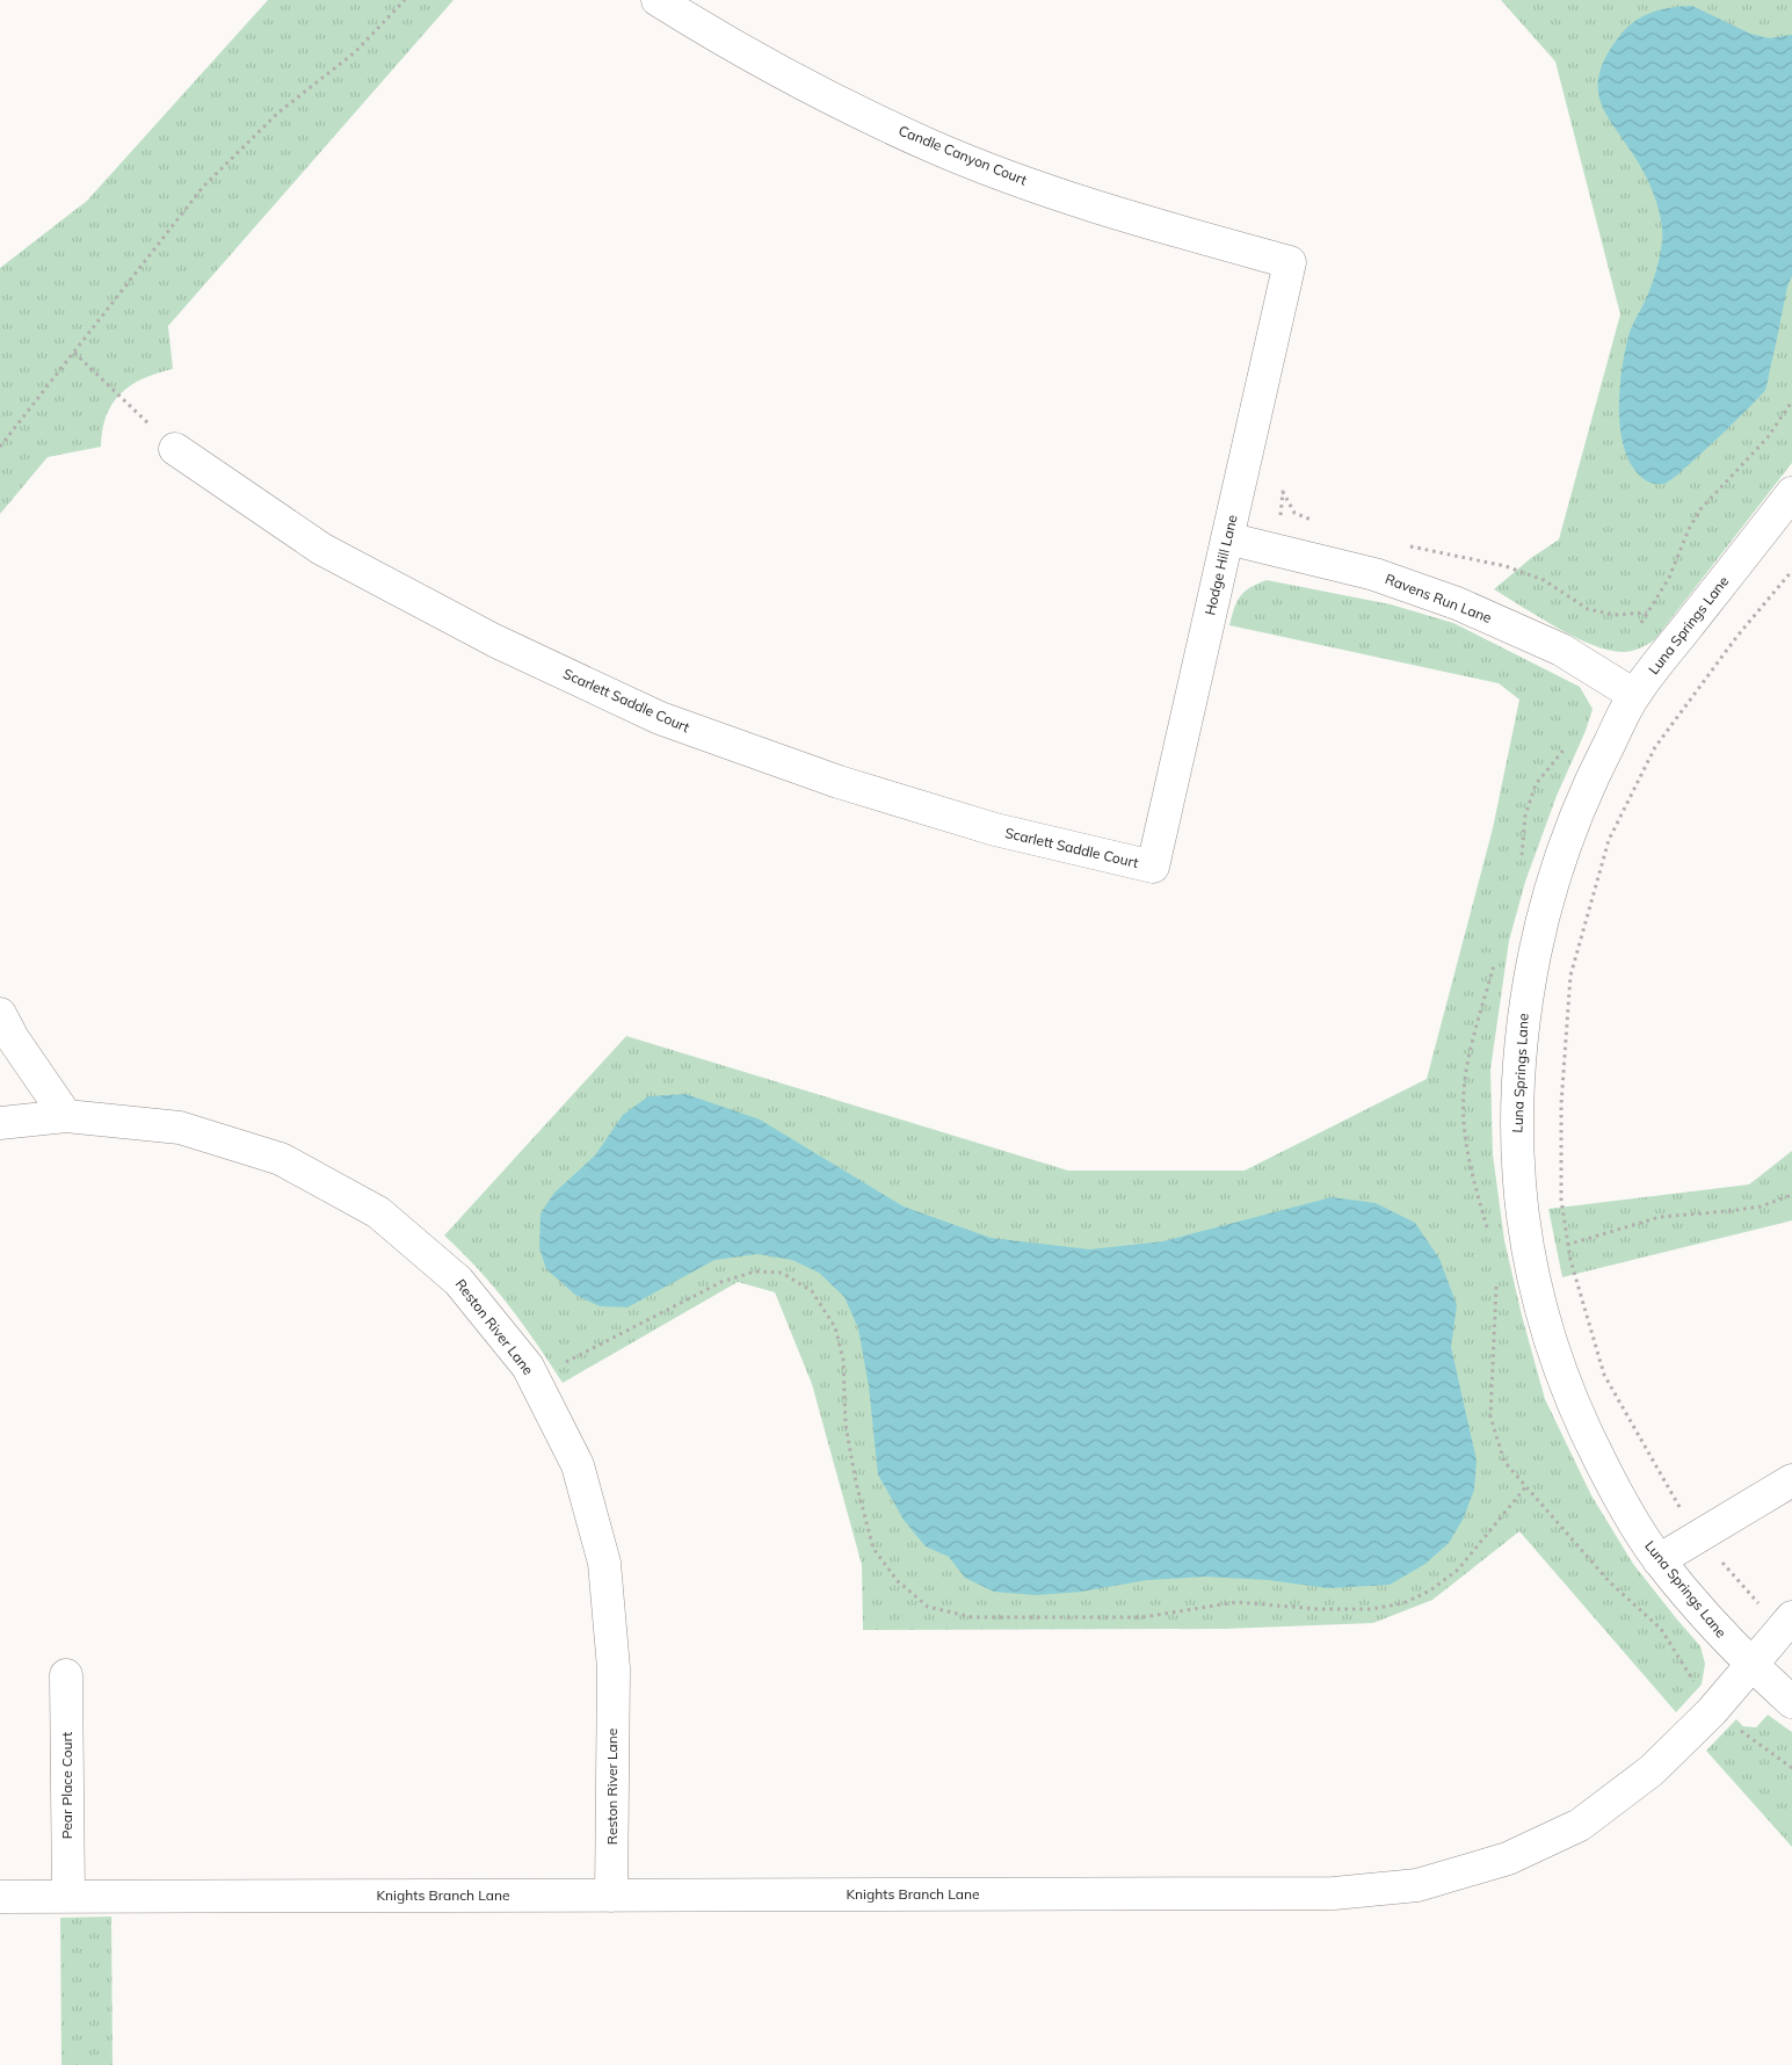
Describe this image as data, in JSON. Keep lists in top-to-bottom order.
{
  "streets": {
    "street": [
      "Candle Canyon Court",
      "Hodge Hill Lane",
      "Ravens Run Lane",
      "Luna Springs Lane",
      "Scarlett Saddle Court",
      "Reston River Lane",
      "Pear Place Court",
      "Knights Branch Lane"
    ]
  },
  "crossings": [
    ["Candle Canyon Court", "Hodge Hill Lane"],
    ["Hodge Hill Lane", "Ravens Run Lane"],
    ["Hodge Hill Lane", "Scarlett Saddle Court"],
    ["Ravens Run Lane", "Luna Springs Lane"],
    ["Luna Springs Lane", "Knights Branch Lane"],
    ["Reston River Lane", "Knights Branch Lane"],
    ["Pear Place Court", "Knights Branch Lane"]
  ]
}
